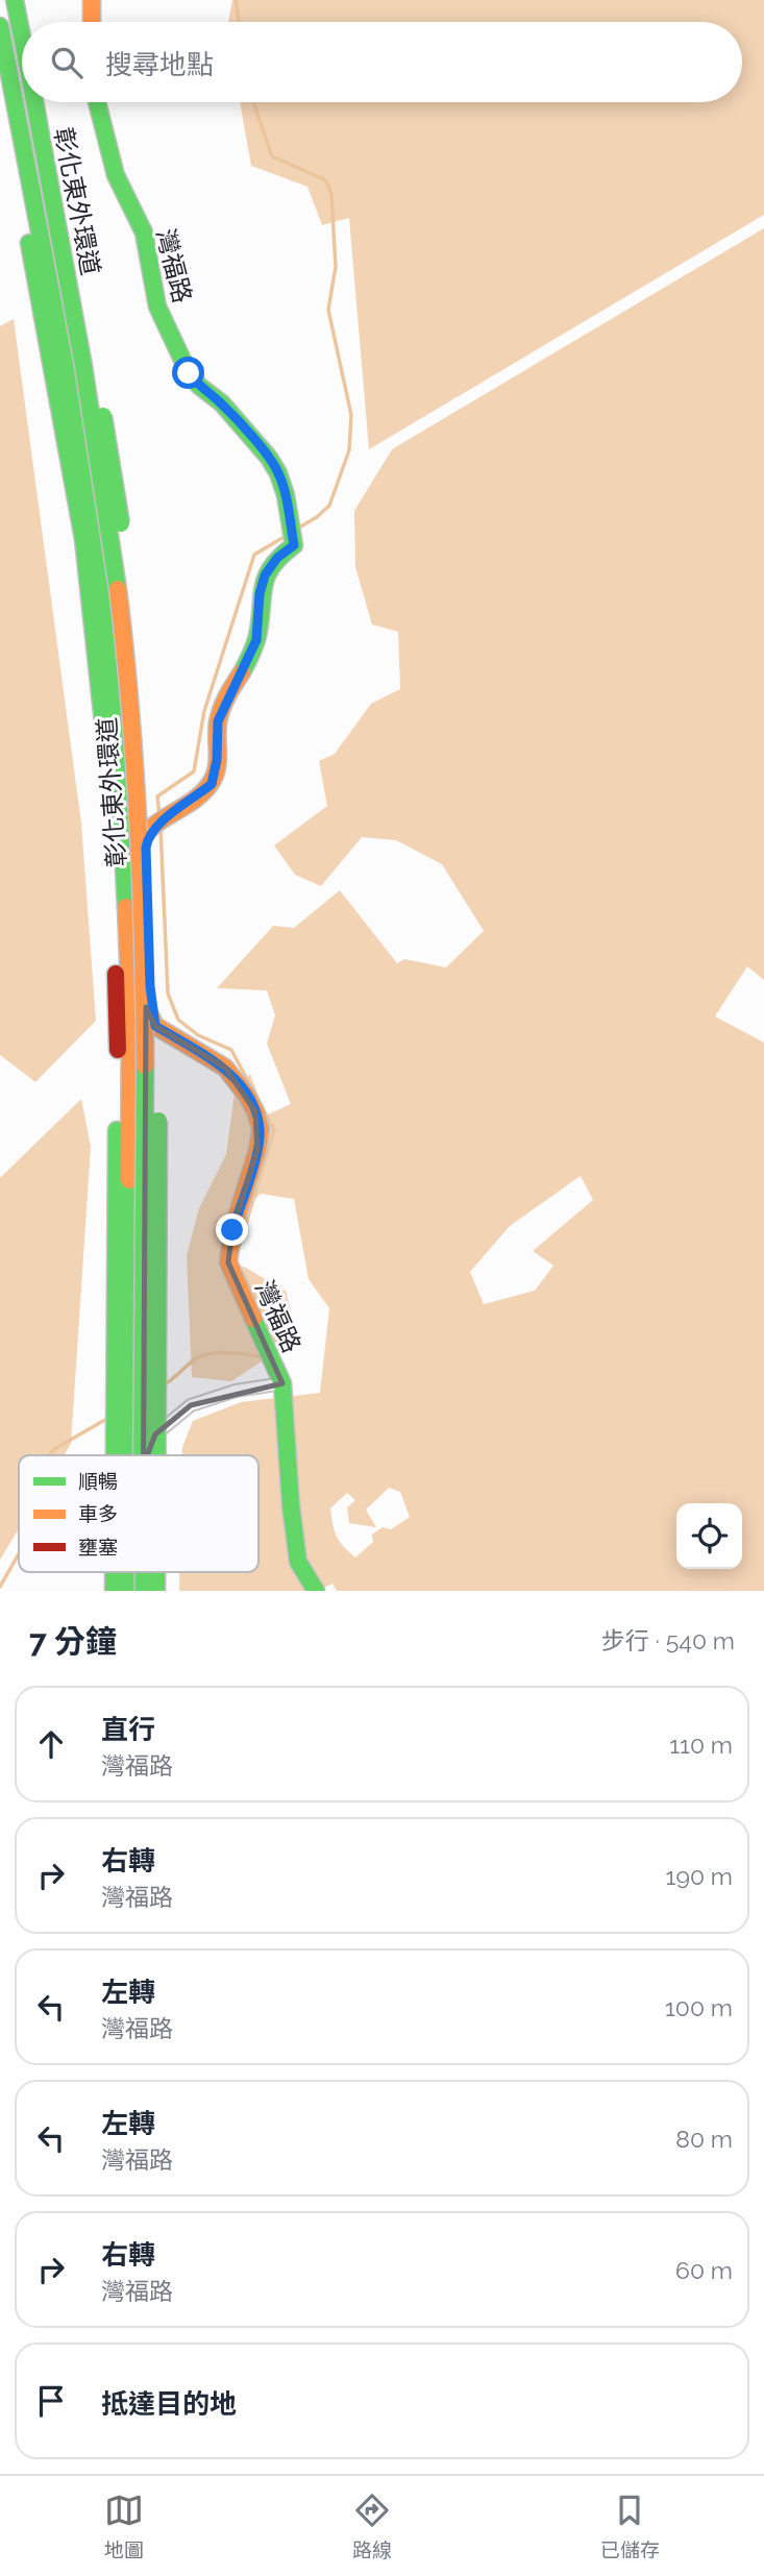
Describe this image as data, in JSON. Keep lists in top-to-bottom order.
{
  "streets": {
    "main road": ["彰化東外環道", "灣福路"]
  },
  "crossings": [
    ["彰化東外環道", "灣福路"]
  ],
  "legend": ["順暢", "車多", "壅塞"],
  "page": {
    "search": "搜尋地點",
    "heading": ["7 分鐘", "步行 · 540 m"],
    "list": [
      ["直行", "灣福路", "110 m"],
      ["右轉", "灣福路", "190 m"],
      ["左轉", "灣福路", "100 m"],
      ["左轉", "灣福路", "80 m"],
      ["右轉", "灣福路", "60 m"],
      "抵達目的地"
    ],
    "nav": ["地圖", "路線", "已儲存"]
  }
}
